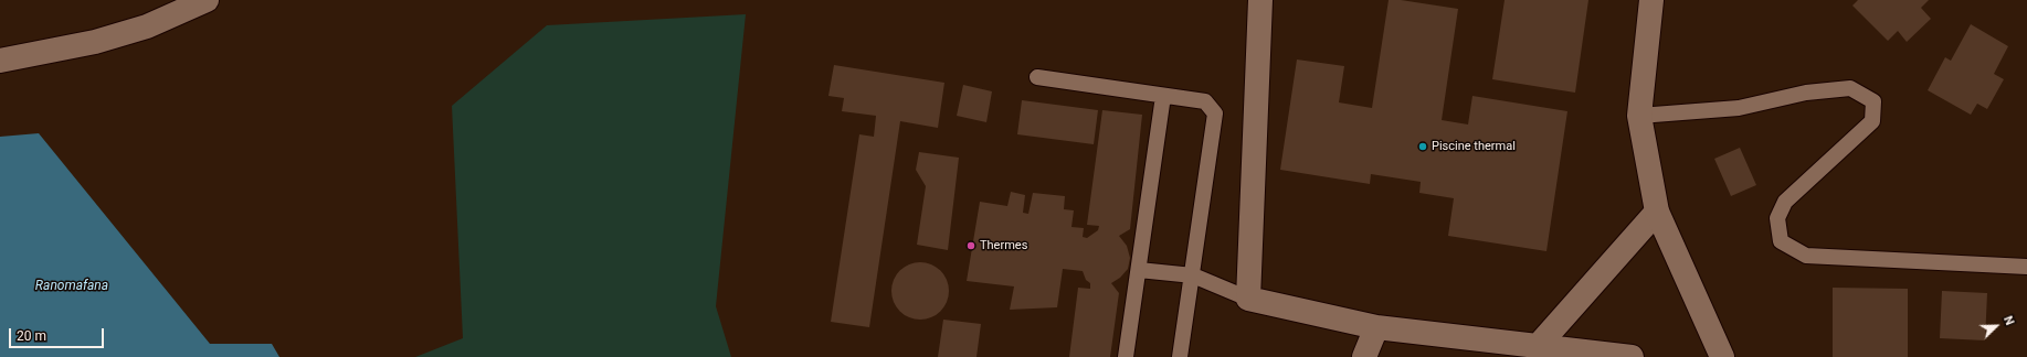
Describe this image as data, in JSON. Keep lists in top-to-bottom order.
{
  "water": ["Ranomafana"],
  "places": ["Piscine thermal", "Thermes"],
  "scale_bar": "20 m",
  "north": "top right"
}
